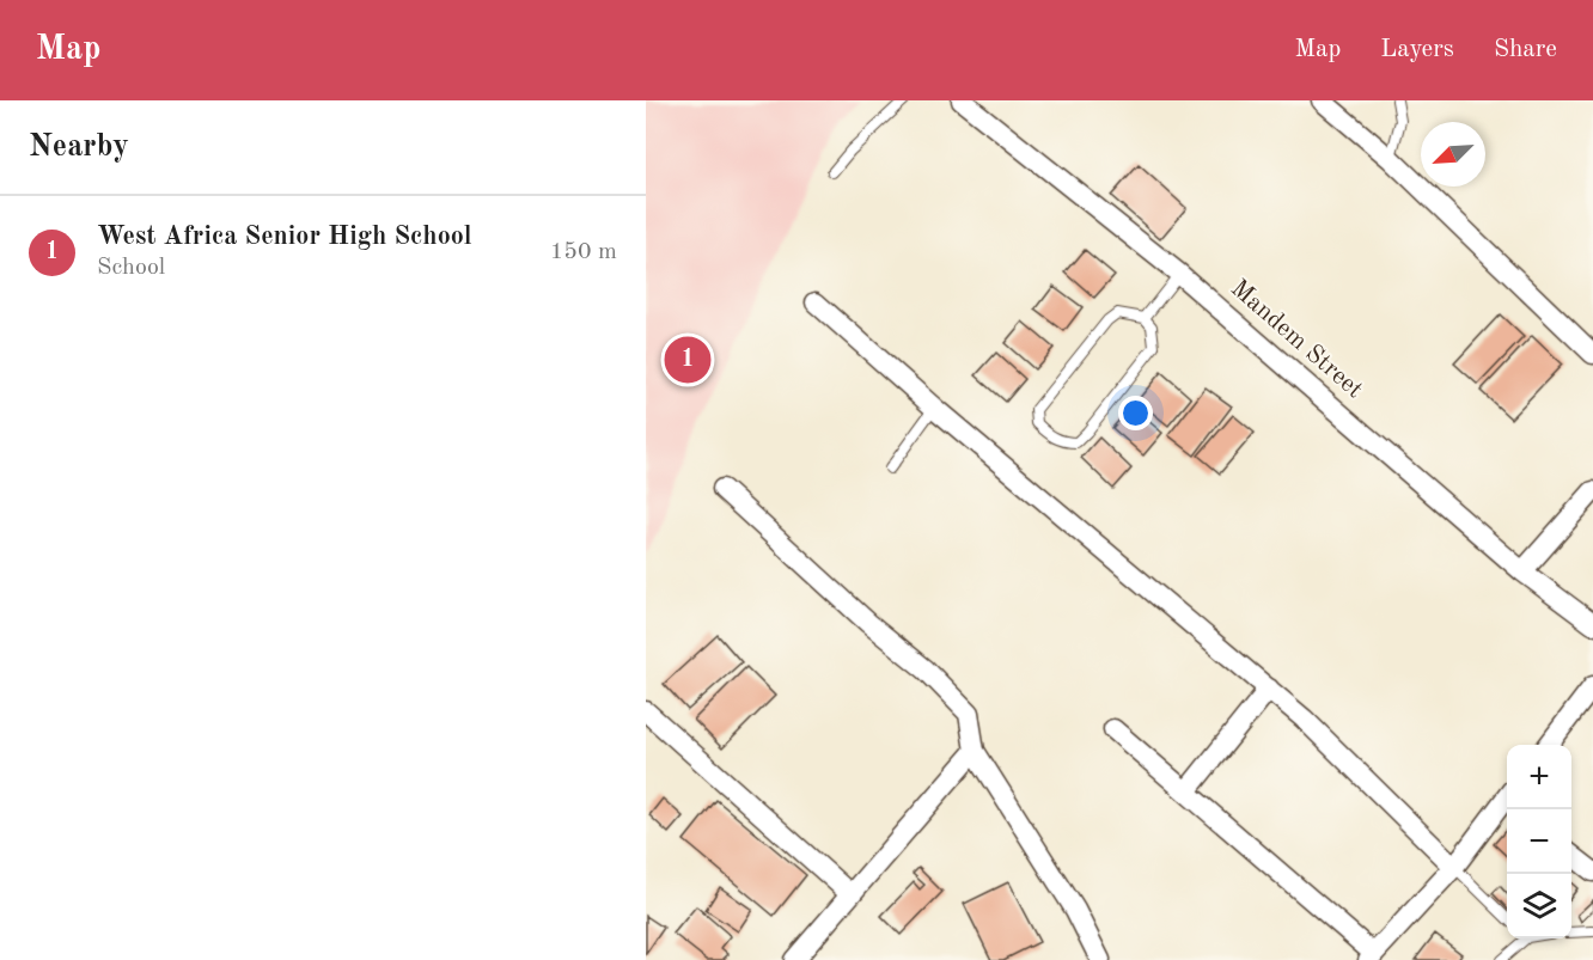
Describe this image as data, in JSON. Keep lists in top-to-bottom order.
{
  "streets": {
    "street": ["Mandem Street"]
  },
  "north": "bottom left",
  "page": {
    "header": "Map",
    "nav": ["Map", "Layers", "Share"],
    "heading": "Nearby",
    "list": [
      {
        "mark": "1",
        "name": "West Africa Senior High School",
        "note": "School",
        "value": "150 m"
      }
    ],
    "pins": "1",
    "map_buttons": ["+", "−"]
  }
}
